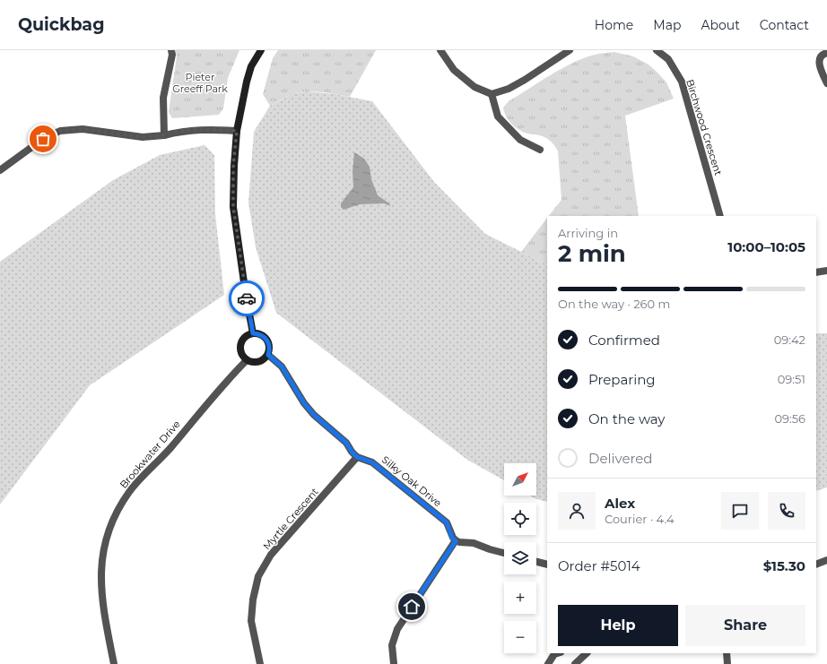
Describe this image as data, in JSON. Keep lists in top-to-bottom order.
{
  "streets": {
    "street": [
      "Birchwood Crescent",
      "Brookwater Drive",
      "Silky Oak Drive",
      "Myrtle Crescent"
    ]
  },
  "crossings": [
    ["Silky Oak Drive", "Myrtle Crescent"]
  ],
  "parks": ["Pieter Greeff Park"],
  "north": "top right",
  "page": {
    "header": "Quickbag",
    "nav": [
      "Home",
      "Map",
      "About",
      "Contact"
    ],
    "heading": ["2 min", "Arriving in", "10:00–10:05"],
    "panel": [
      "Alex",
      "Courier · 4.4",
      "Order #5014",
      "$15.30"
    ],
    "bar": "On the way · 260 m",
    "list": [
      ["Confirmed", "09:42"],
      ["Preparing", "09:51"],
      ["On the way", "09:56"],
      "Delivered"
    ],
    "map_buttons": ["+", "−"],
    "buttons": ["Help", "Share"]
  }
}
